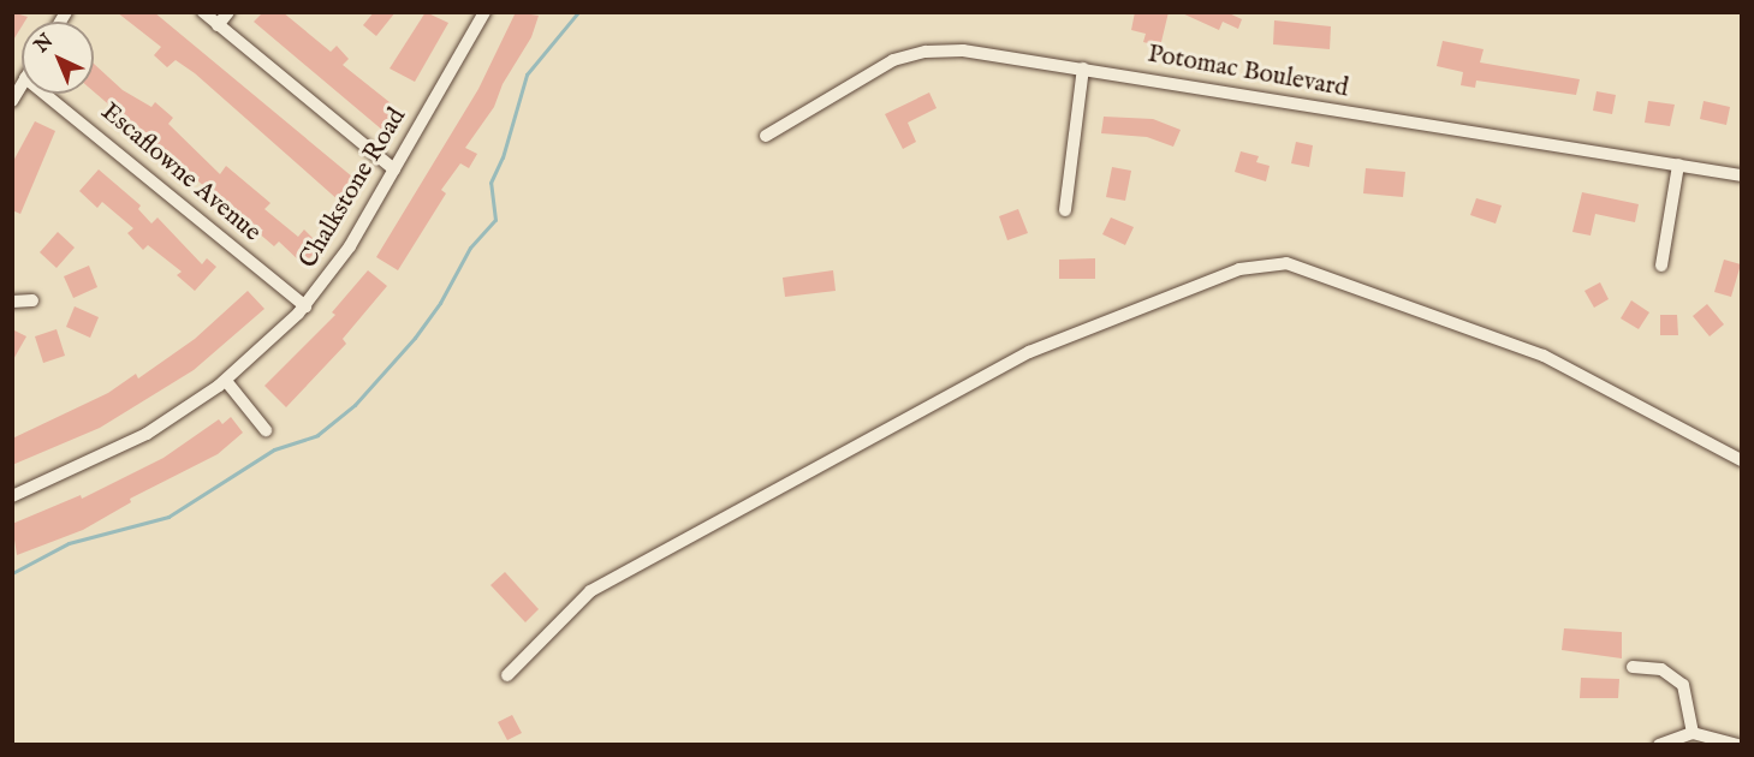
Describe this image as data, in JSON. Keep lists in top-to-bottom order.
{
  "streets": {
    "street": ["Potomac Boulevard", "Escaflowne Avenue", "Chalkstone Road"]
  },
  "crossings": [
    ["Escaflowne Avenue", "Chalkstone Road"]
  ],
  "north": "top left"
}
